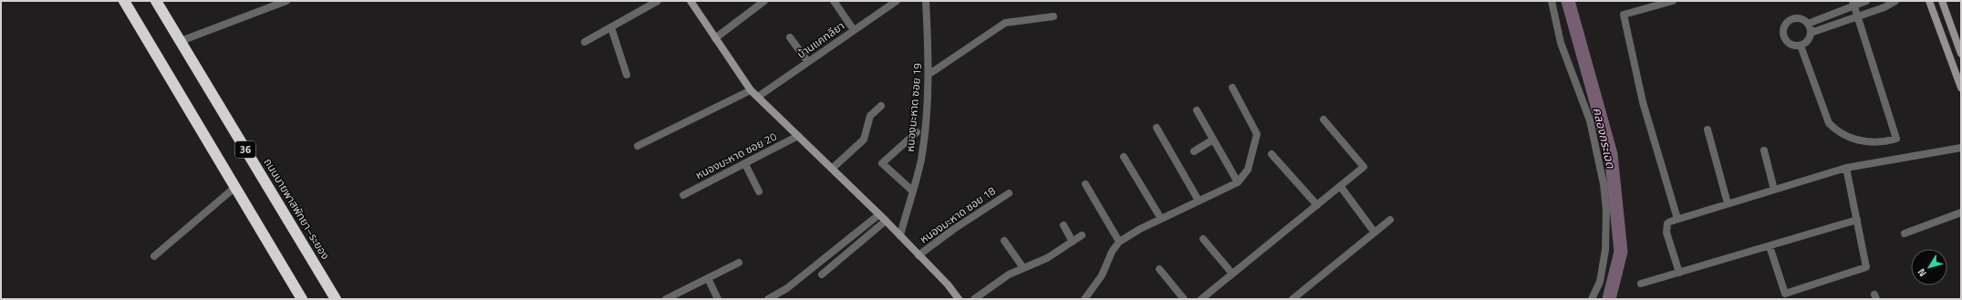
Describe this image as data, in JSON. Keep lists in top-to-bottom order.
{
  "streets": {
    "highway": ["36", "ถนนบายพาสพัทยา–ระยอง"],
    "street": [
      "บ้านแคทลียา",
      "หนองมะหาด ซอย 19",
      "หนองมะหาด ซอย 20",
      "หนองมะหาด ซอย 18"
    ]
  },
  "water": ["คลองกระเฉด"],
  "north": "bottom left"
}
